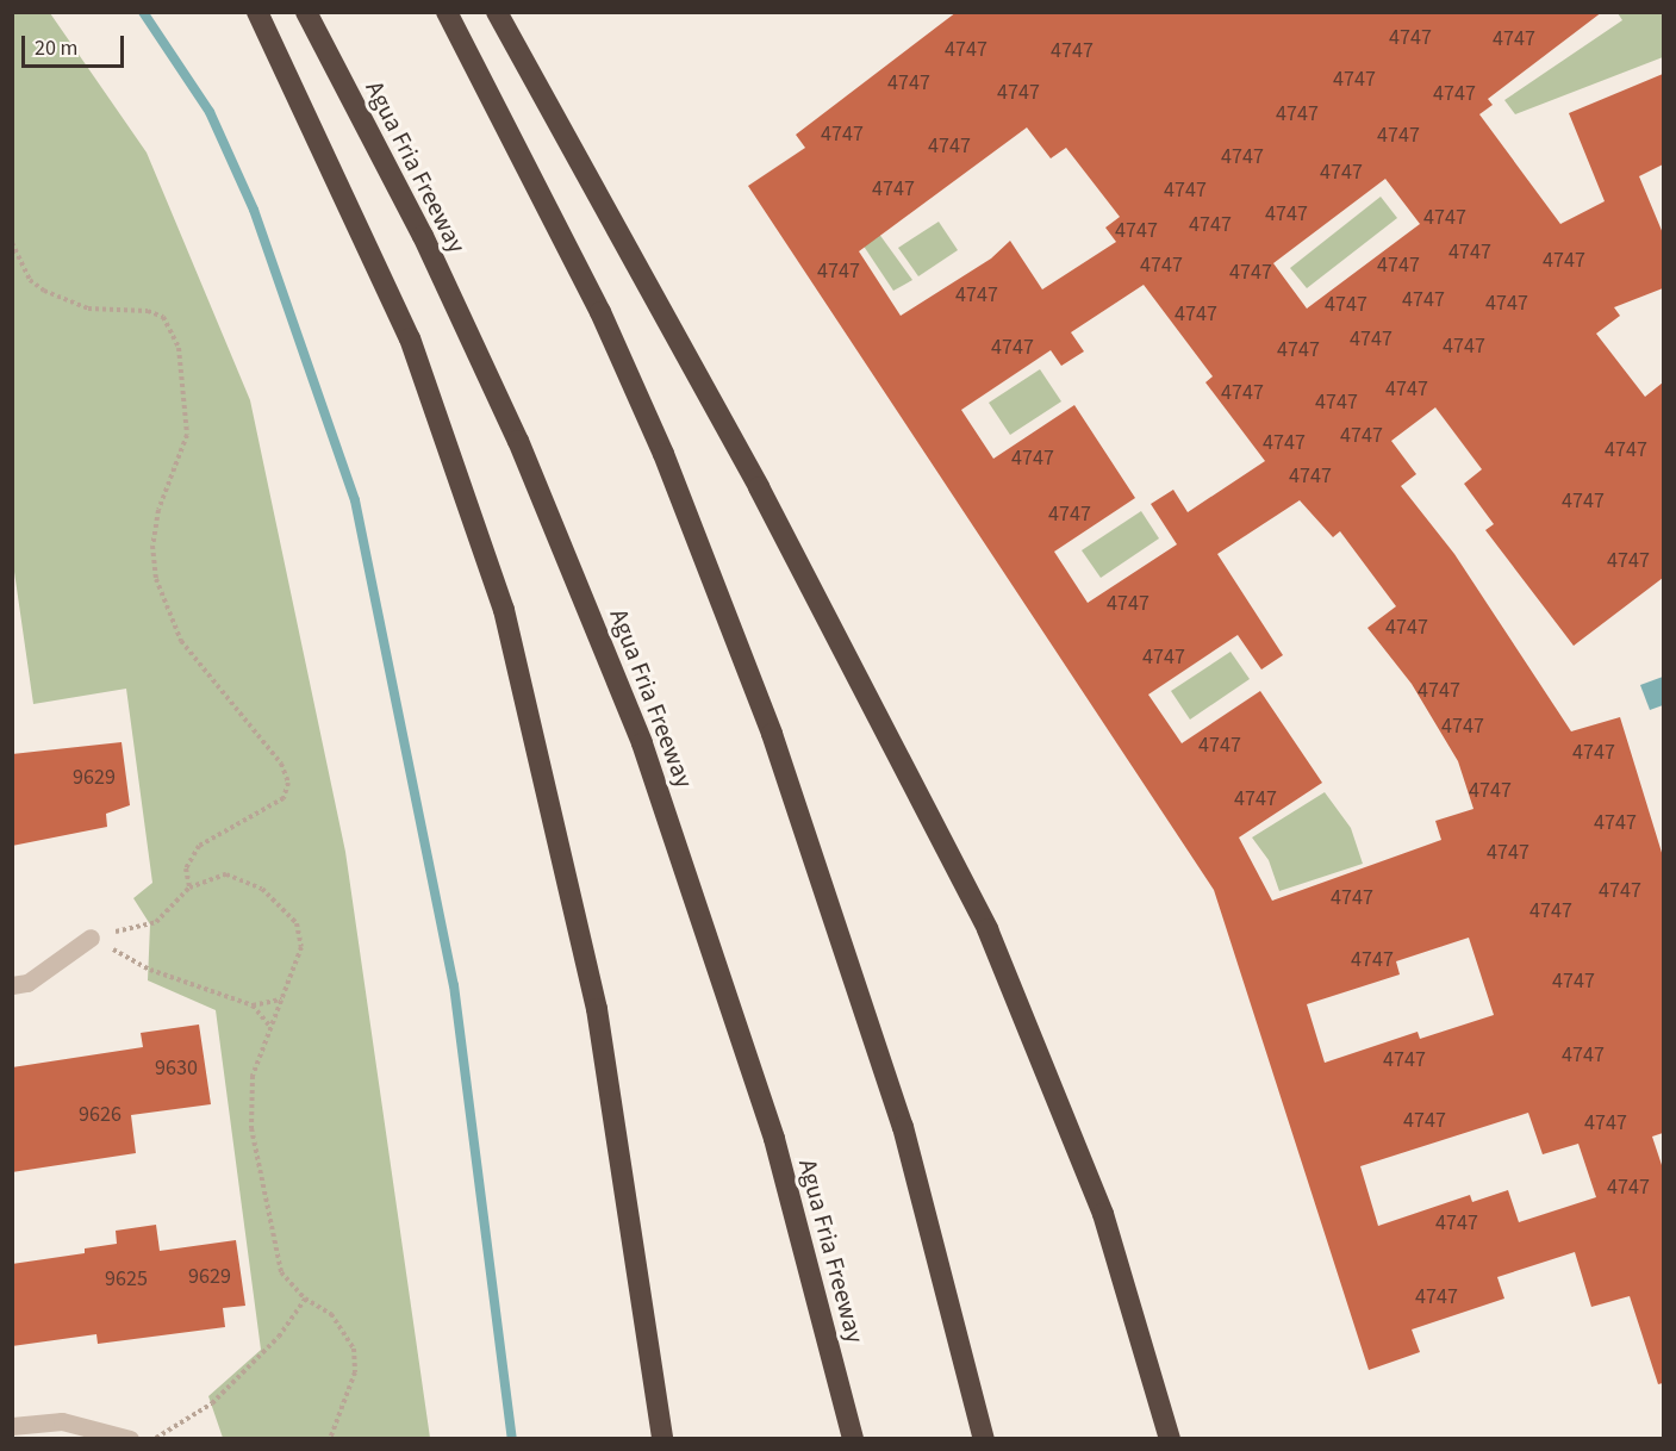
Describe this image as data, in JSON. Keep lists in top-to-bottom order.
{
  "streets": {
    "highway": ["Agua Fria Freeway"]
  },
  "house_numbers": [
    "4747",
    "4747",
    "4747",
    "4747",
    "4747",
    "4747",
    "4747",
    "4747",
    "4747",
    "4747",
    "4747",
    "4747",
    "4747",
    "4747",
    "4747",
    "4747",
    "4747",
    "4747",
    "4747",
    "4747",
    "4747",
    "4747",
    "4747",
    "4747",
    "4747",
    "4747",
    "4747",
    "4747",
    "4747",
    "4747",
    "4747",
    "4747",
    "4747",
    "4747",
    "4747",
    "4747",
    "4747",
    "4747",
    "4747",
    "4747",
    "4747",
    "4747",
    "4747",
    "4747",
    "4747",
    "4747",
    "4747",
    "4747",
    "4747",
    "4747",
    "4747",
    "4747",
    "4747",
    "9629",
    "4747",
    "4747",
    "4747",
    "4747",
    "4747",
    "4747",
    "4747",
    "4747",
    "4747",
    "4747",
    "4747",
    "9630",
    "9626",
    "4747",
    "4747",
    "4747",
    "4747",
    "9629",
    "9625",
    "4747"
  ],
  "scale_bar": "20 m"
}
